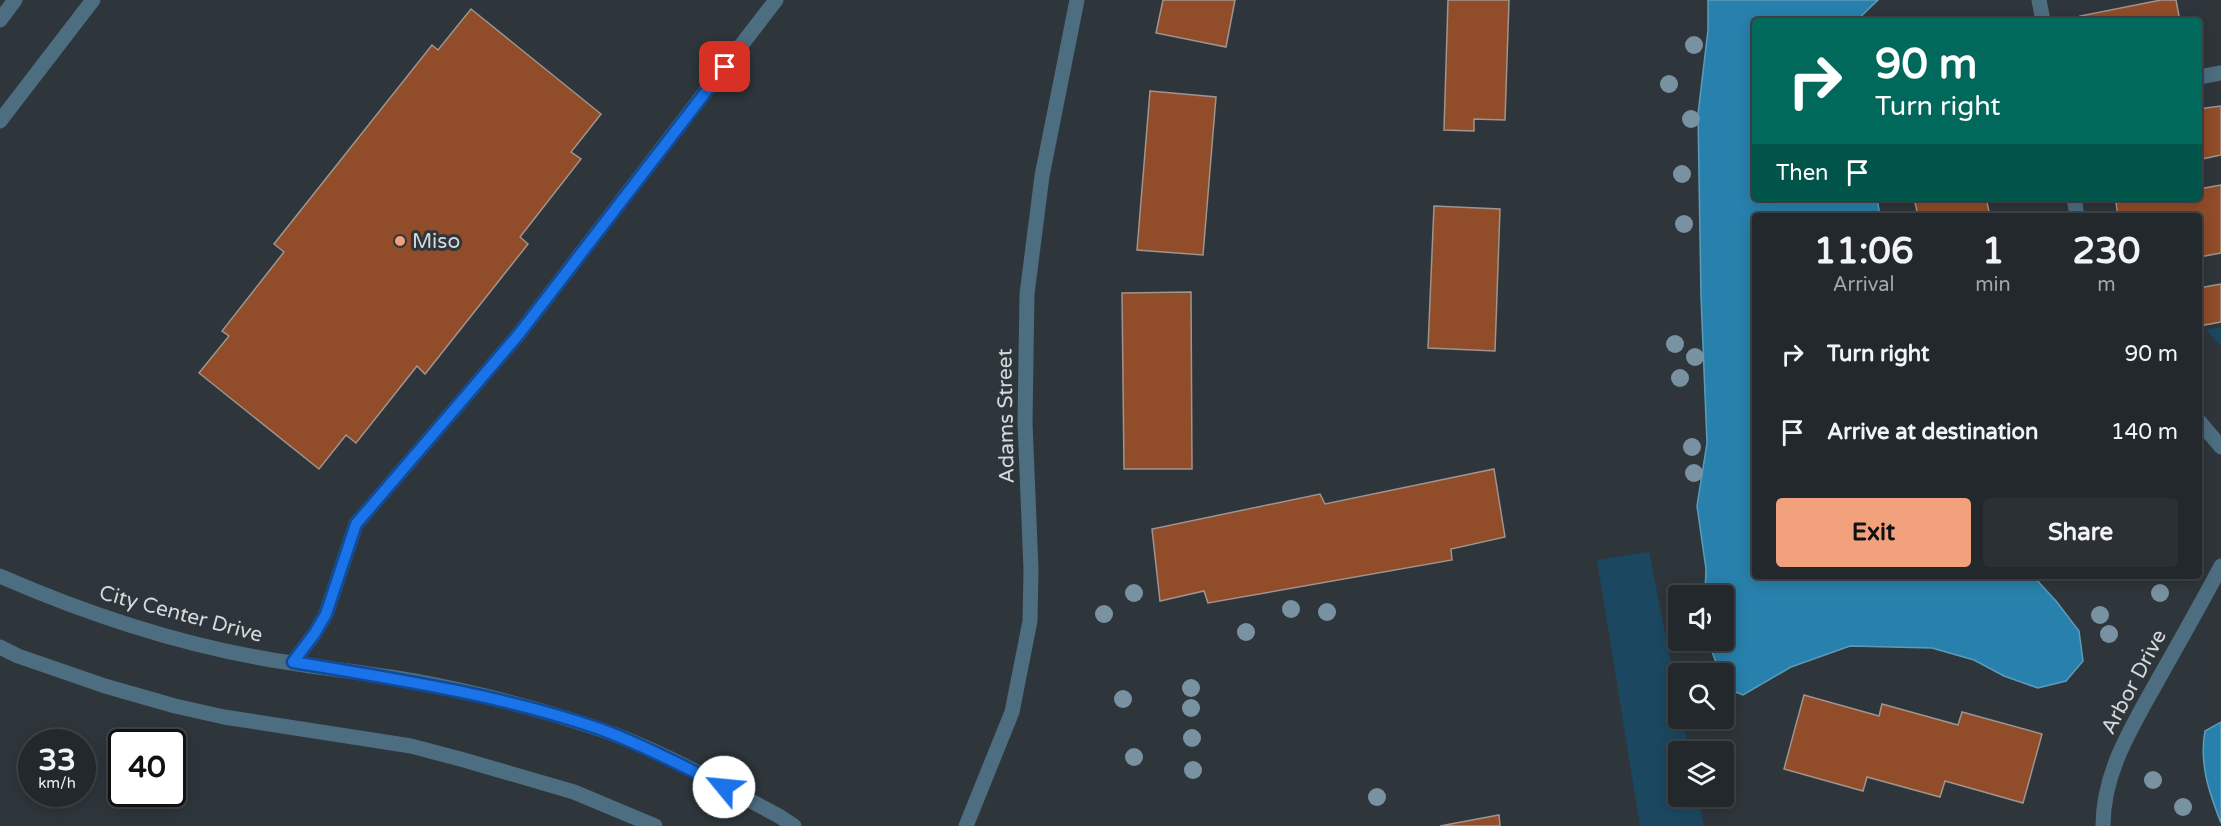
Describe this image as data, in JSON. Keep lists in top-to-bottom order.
{
  "streets": {
    "street": ["Adams Street", "City Center Drive", "Arbor Drive"]
  },
  "places": ["Miso"],
  "page": {
    "turn": ["90 m", "Turn right"],
    "then": "Then",
    "eta": [
      "11:06",
      "Arrival",
      "1",
      "min",
      "230",
      "m"
    ],
    "list": [
      {
        "name": "Turn right",
        "value": "90 m"
      },
      {
        "name": "Arrive at destination",
        "value": "140 m"
      }
    ],
    "buttons": ["Exit", "Share"],
    "speed": "33 km/h",
    "limit": "40"
  }
}
